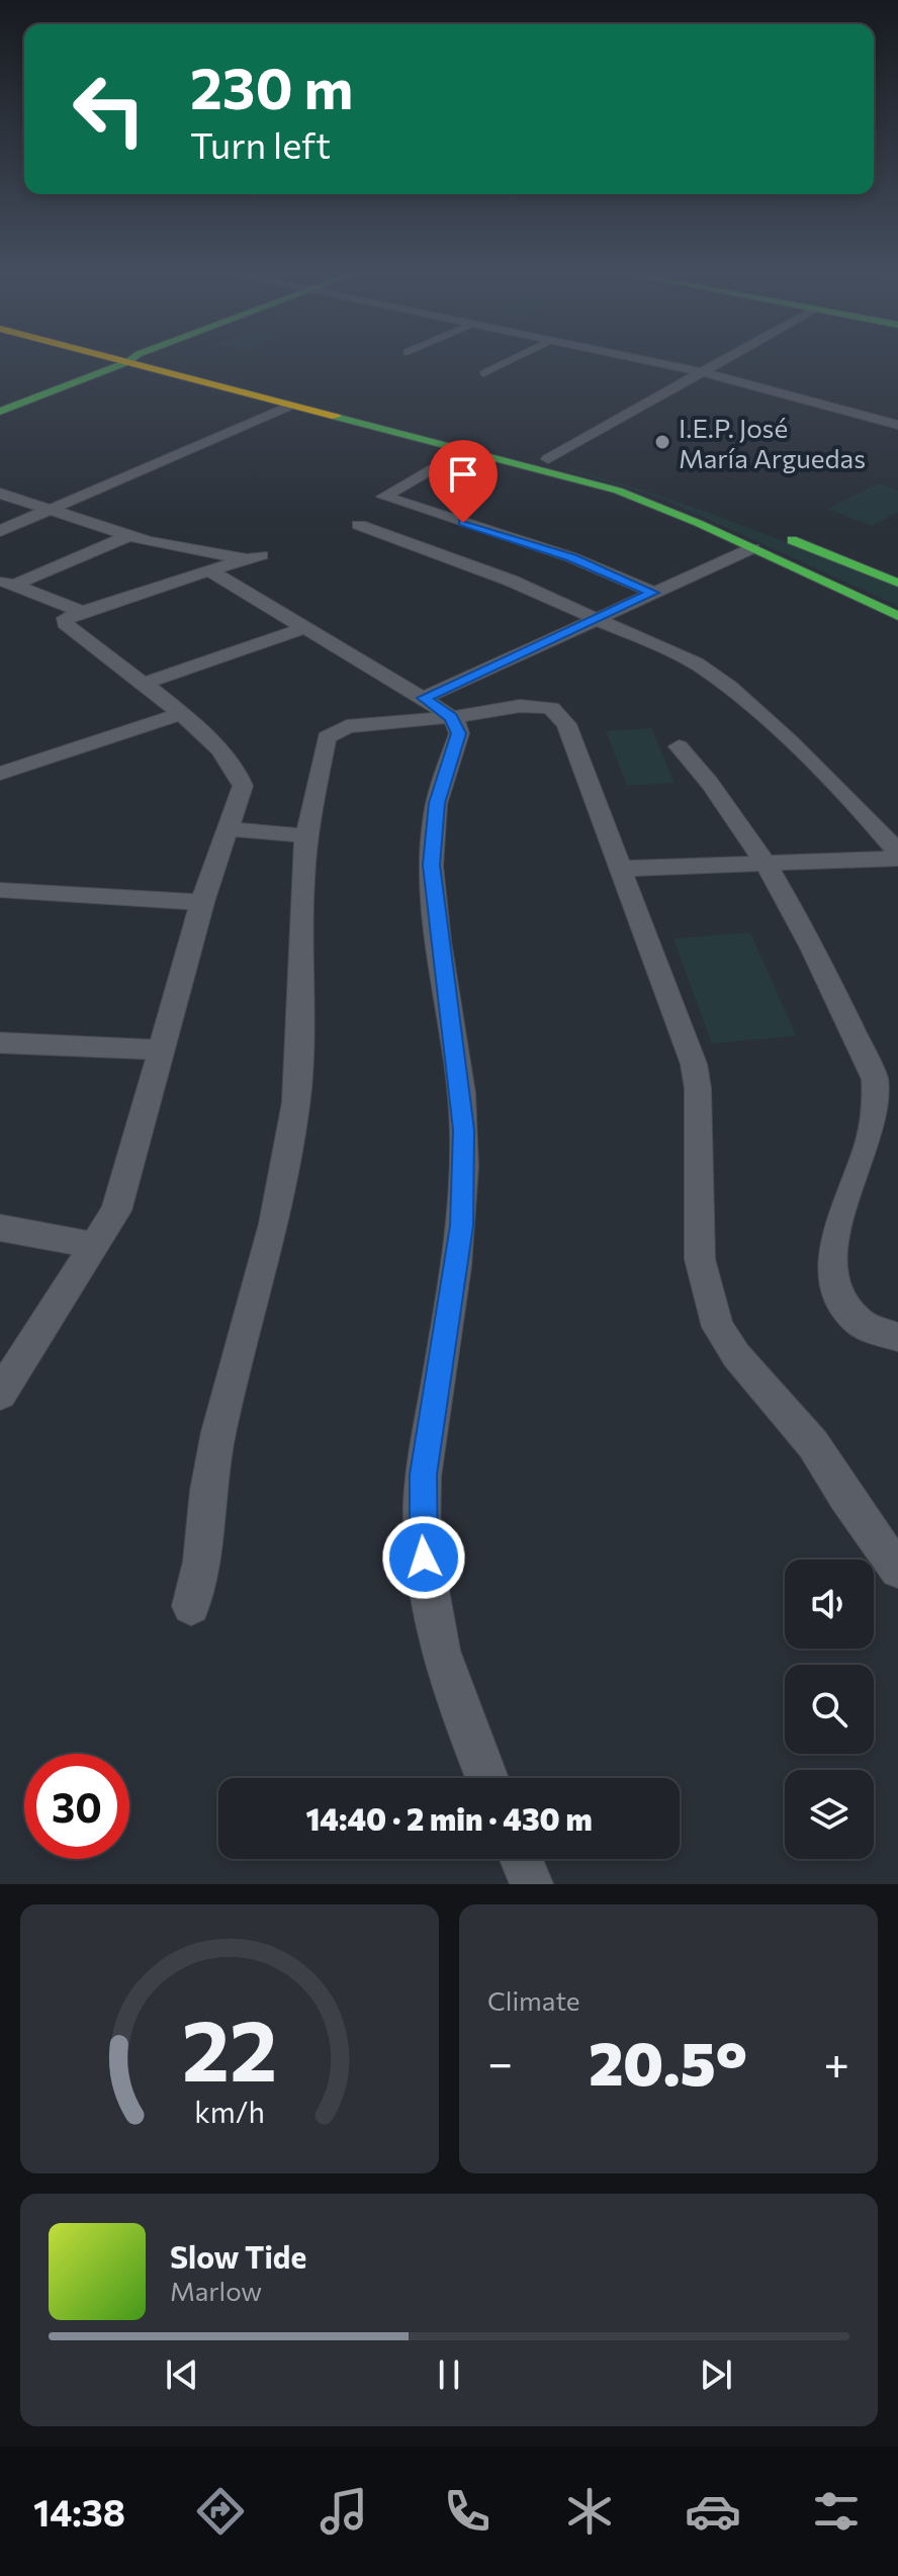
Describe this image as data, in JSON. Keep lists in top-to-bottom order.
{
  "places": ["I.E.P. José María Arguedas"],
  "page": {
    "turn": ["230 m", "Turn left"],
    "limit": "30",
    "trip": "14:40 · 2 min · 430 m",
    "tile": "Climate",
    "heat": ["−", "20.5°", "+"],
    "song": ["Slow Tide", "Marlow"],
    "tabs": "14:38",
    "gauge": ["22", "km/h"]
  }
}
